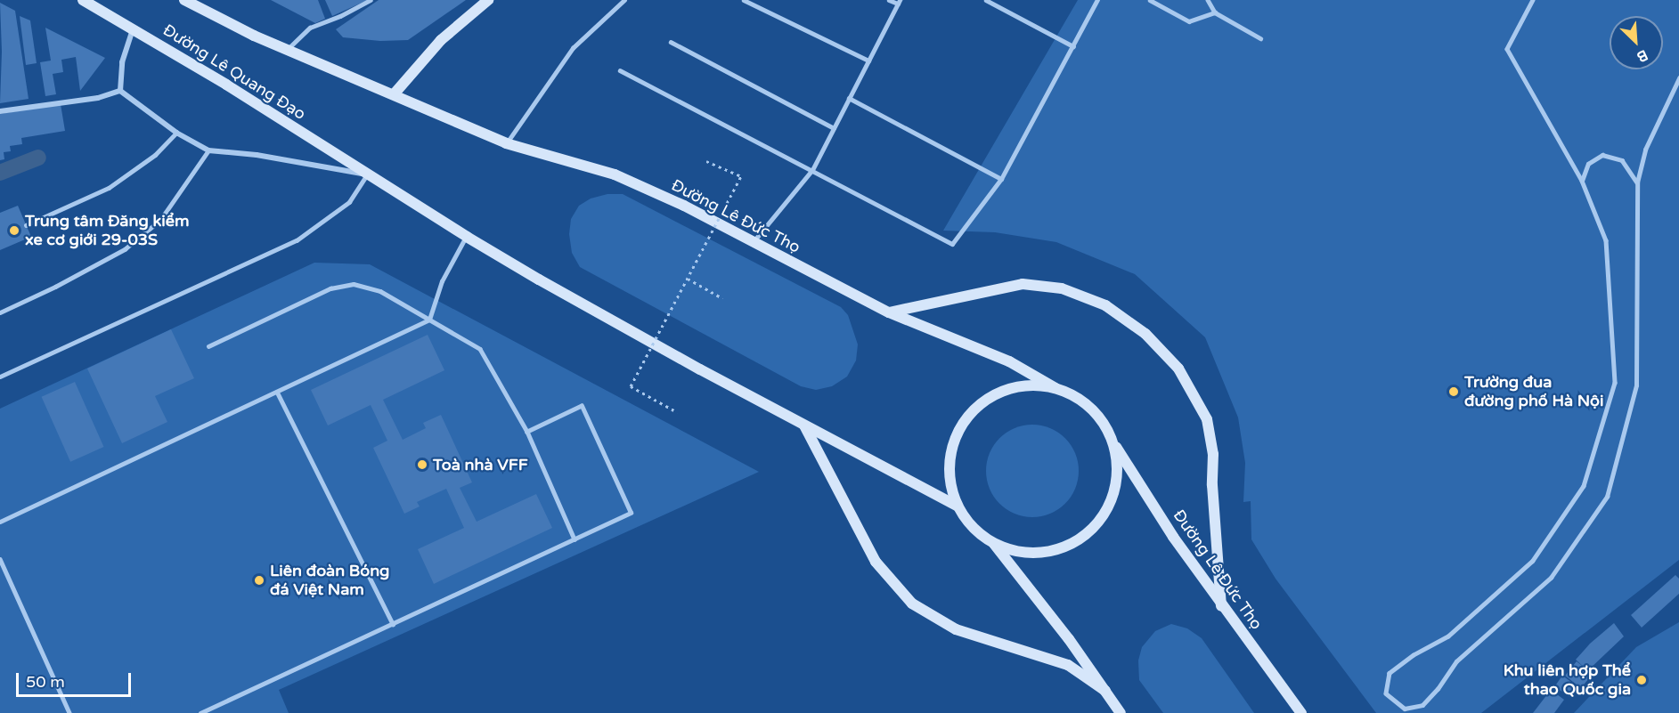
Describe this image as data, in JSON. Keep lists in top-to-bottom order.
{
  "streets": {
    "main road": ["Đường Lê Quang Đạo", "Đường Lê Đức Thọ"]
  },
  "places": [
    "Trung tâm Đăng kiểm xe cơ giới 29-03S",
    "Trường đua đường phố Hà Nội",
    "Toà nhà VFF",
    "Liên đoàn Bóng đá Việt Nam",
    "Khu liên hợp Thể thao Quốc gia"
  ],
  "scale_bar": "50 m",
  "north": "bottom right"
}
